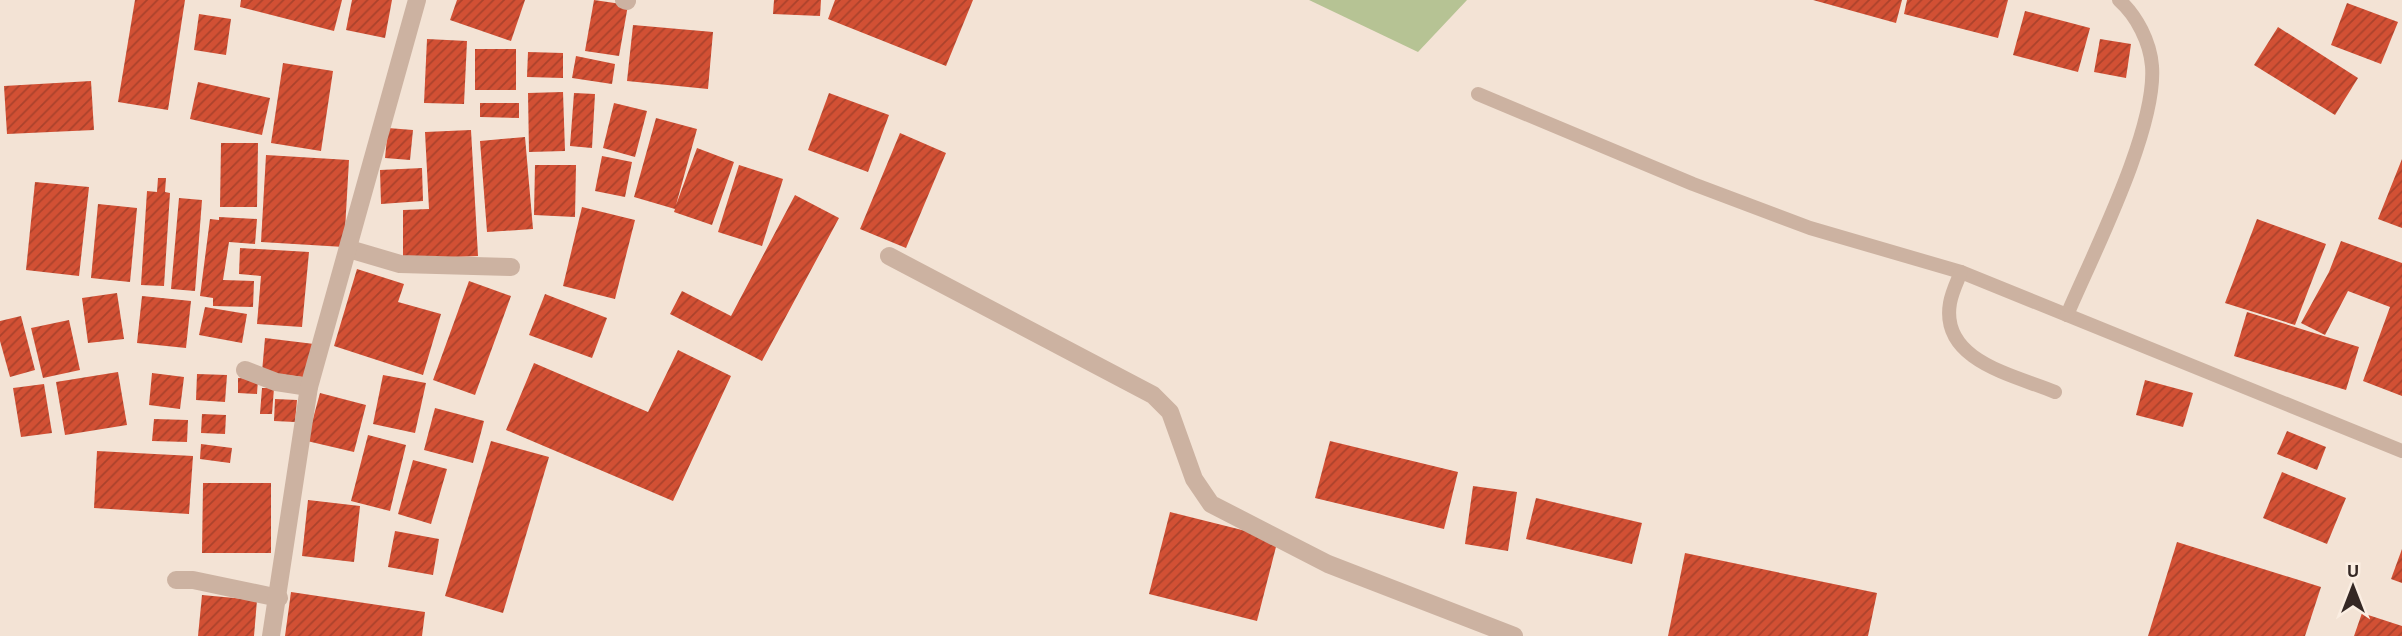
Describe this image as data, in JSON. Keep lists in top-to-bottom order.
{
  "north": "top"
}
